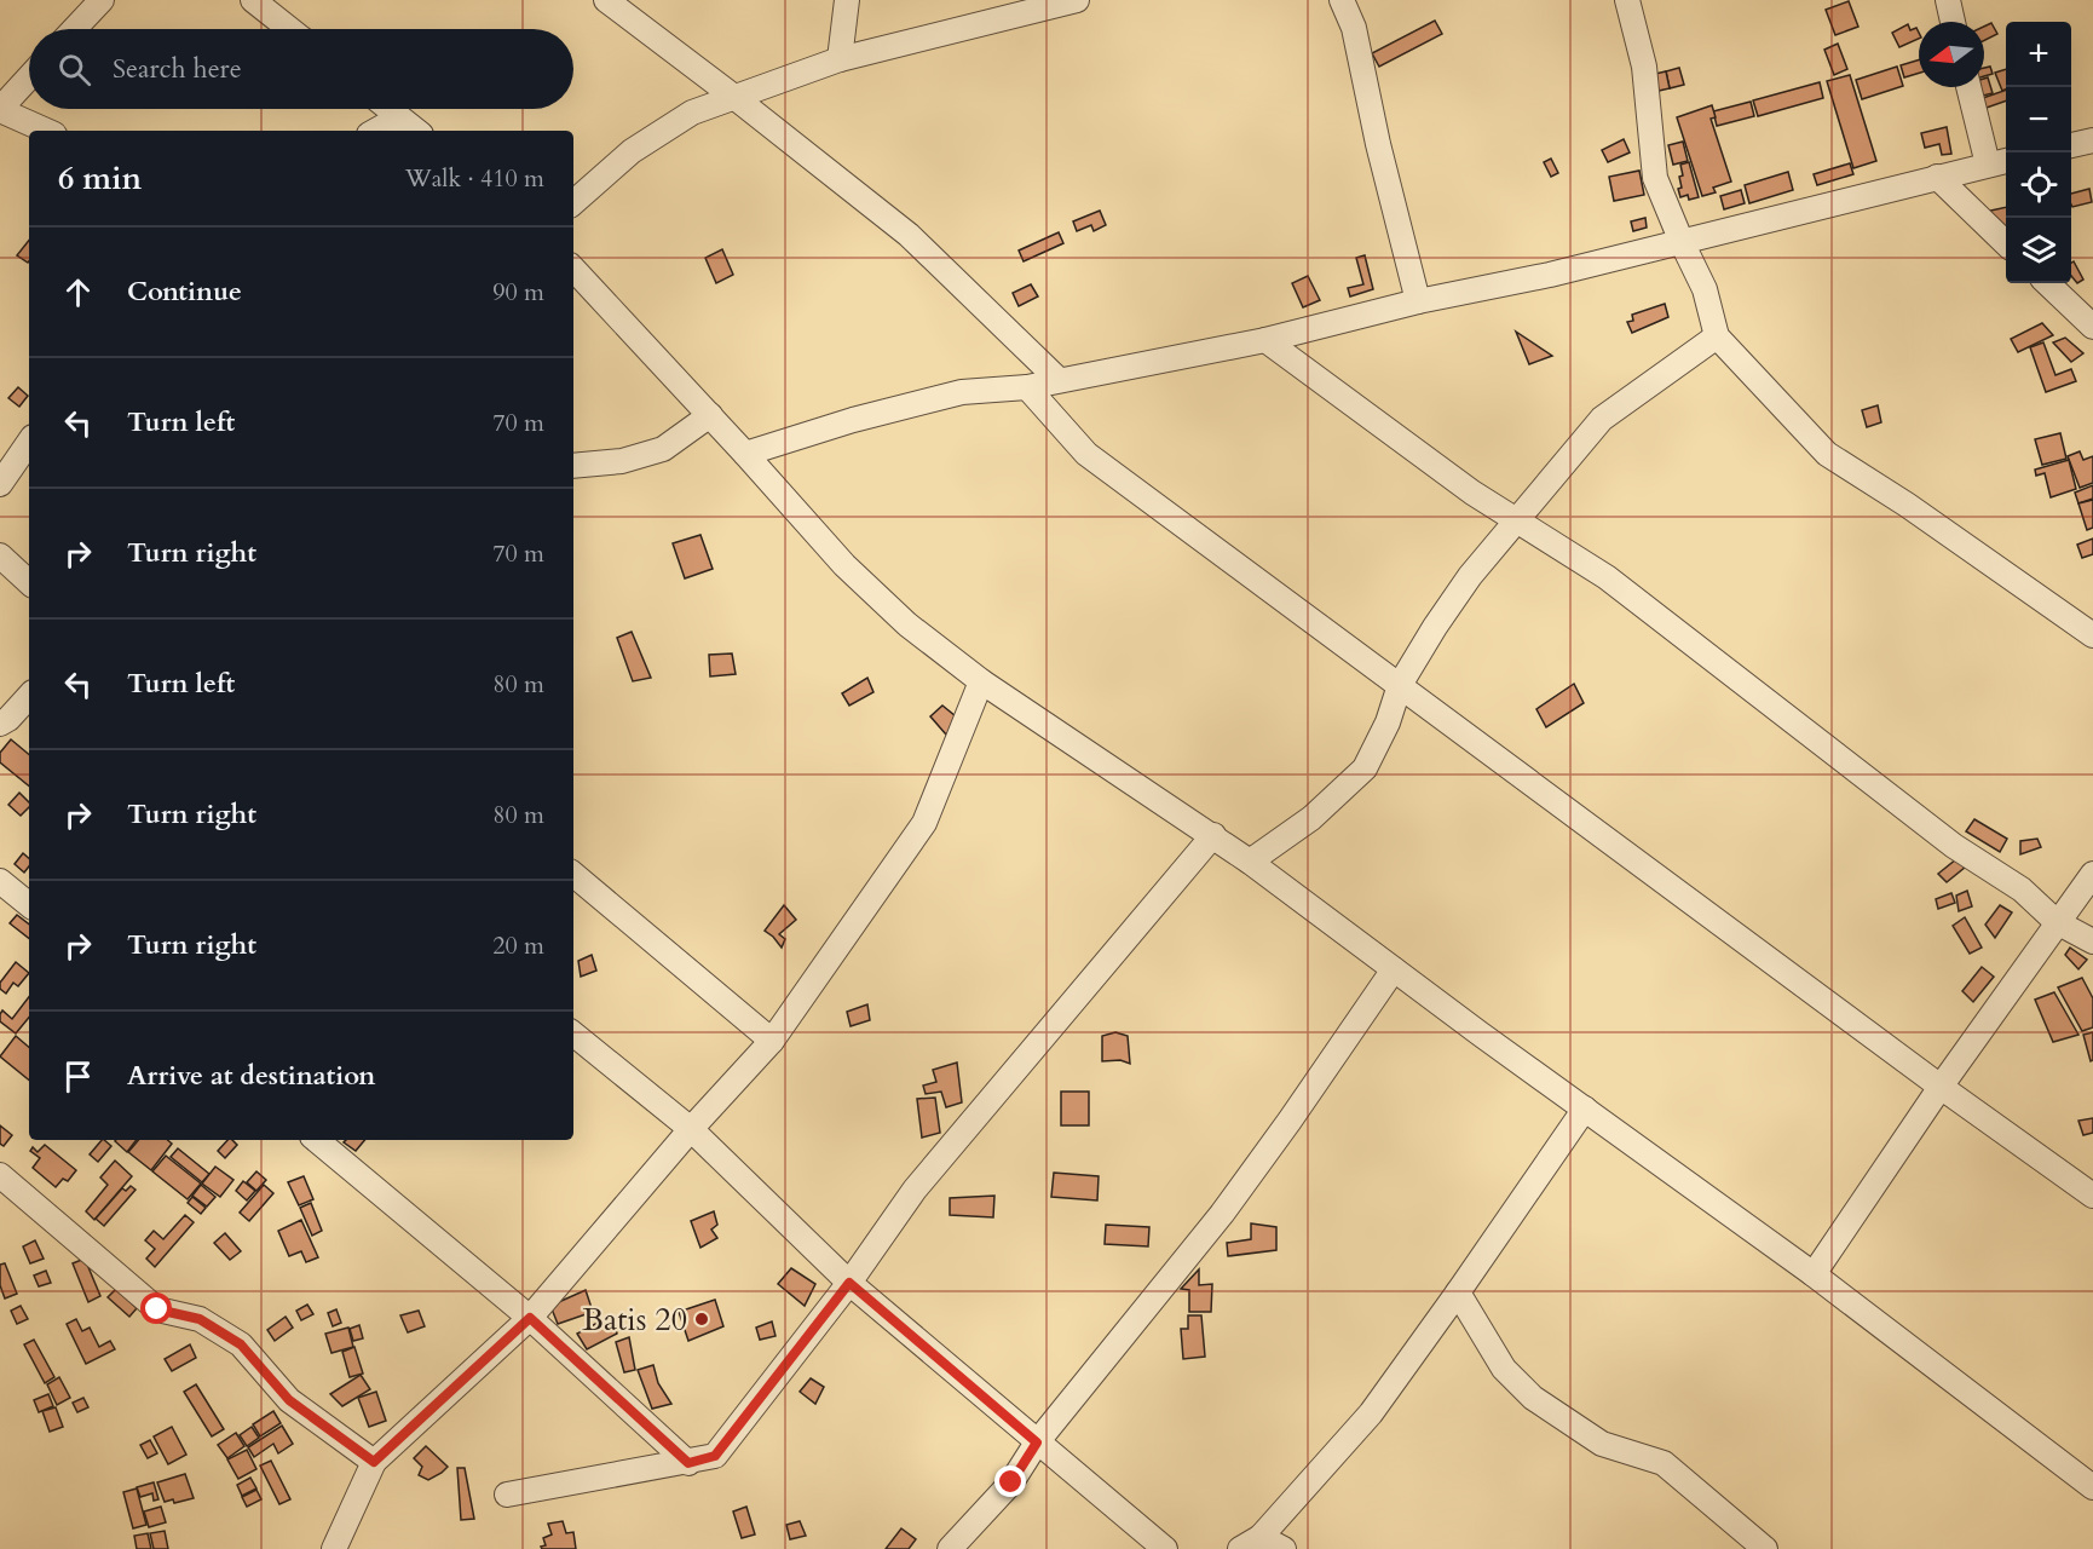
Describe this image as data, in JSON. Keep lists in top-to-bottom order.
{
  "places": ["Batis 20"],
  "north": "left",
  "page": {
    "map_buttons": ["+", "−"],
    "search": "Search here",
    "heading": ["6 min", "Walk · 410 m"],
    "list": [
      ["Continue", "90 m"],
      ["Turn left", "70 m"],
      ["Turn right", "70 m"],
      ["Turn left", "80 m"],
      ["Turn right", "80 m"],
      ["Turn right", "20 m"],
      "Arrive at destination"
    ]
  }
}
